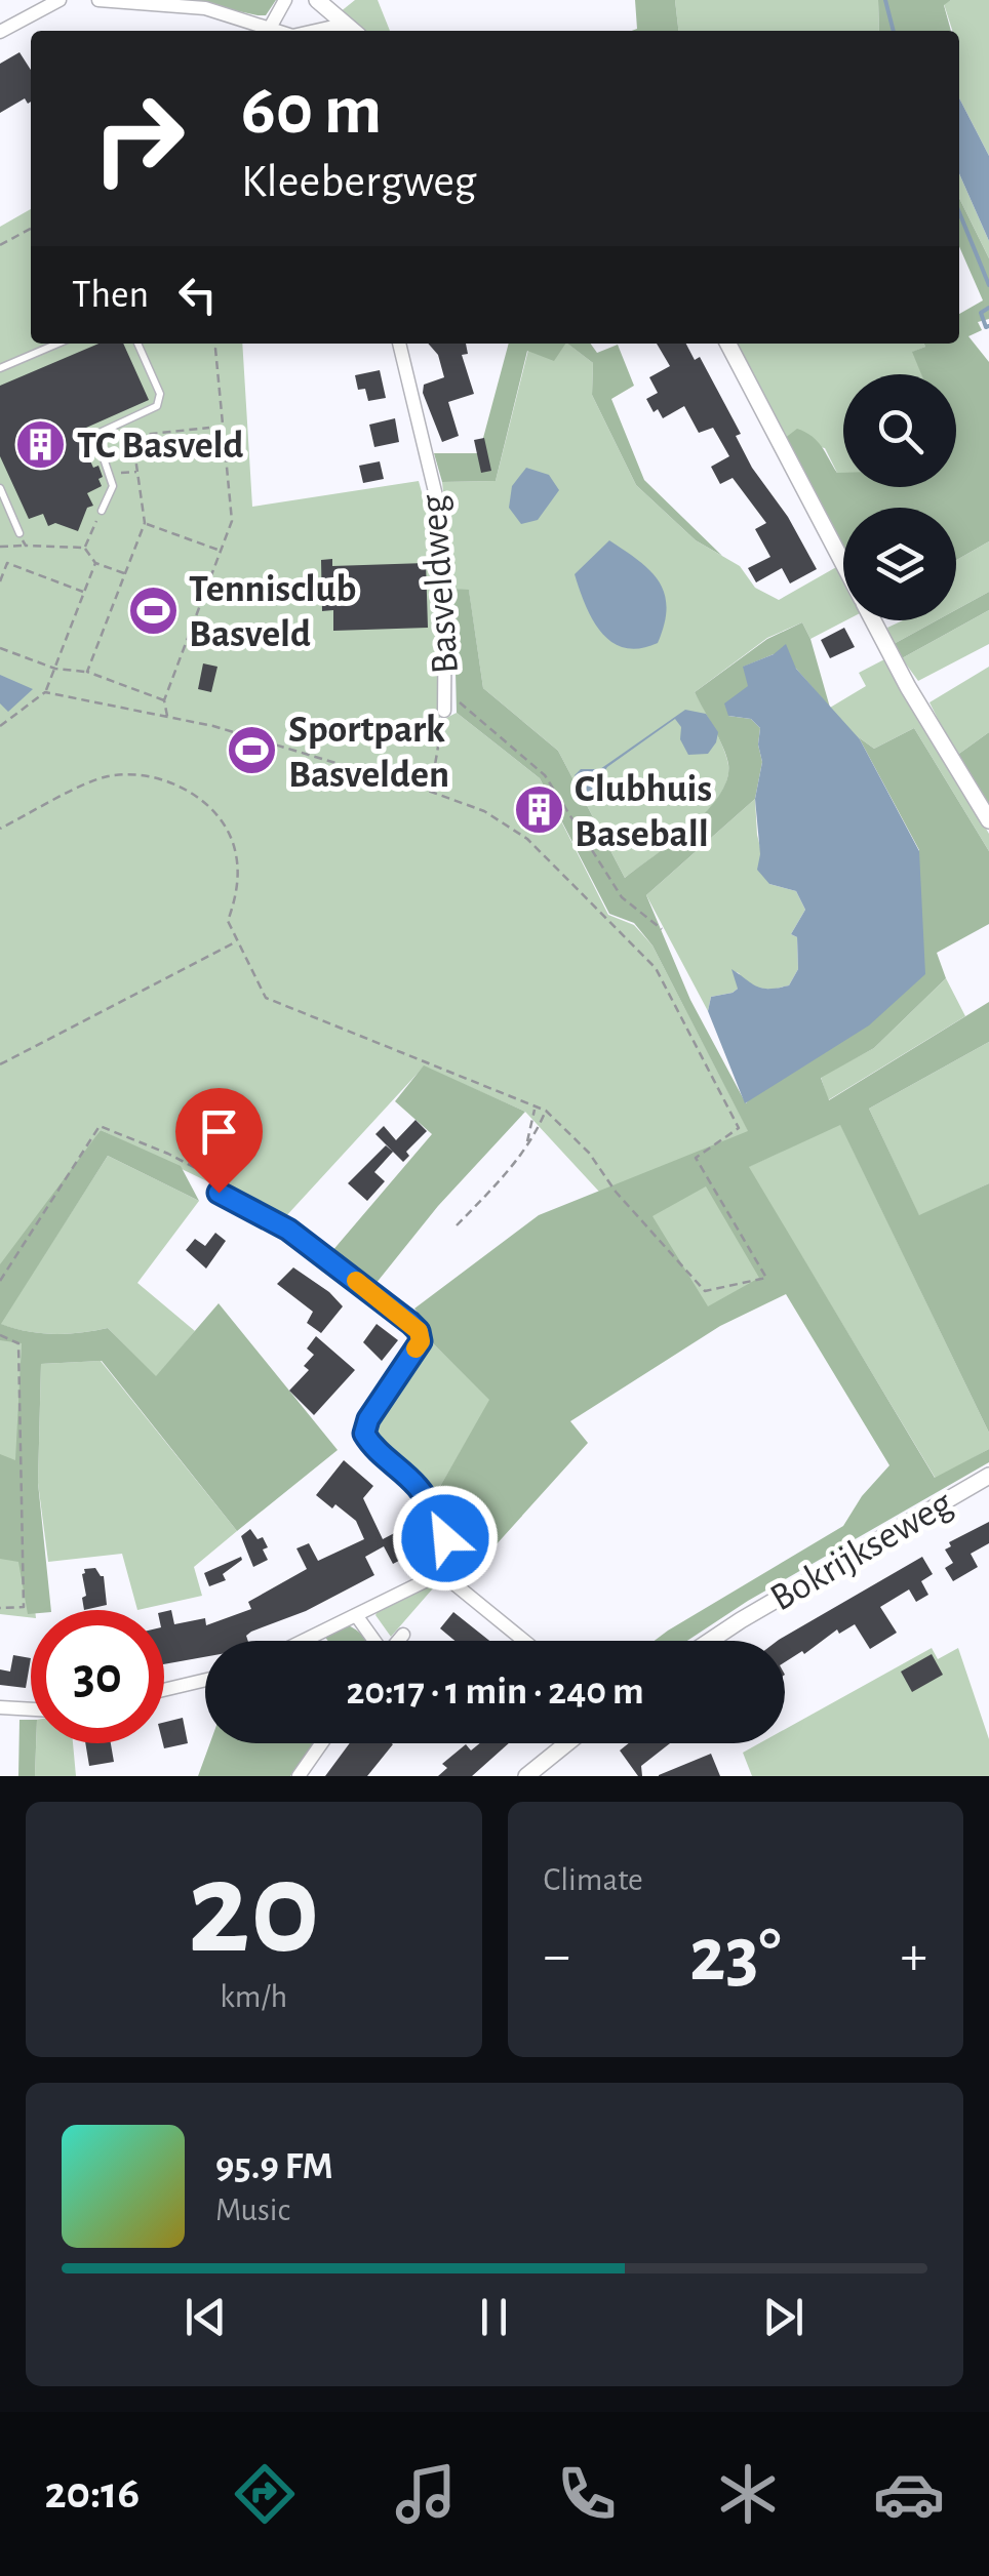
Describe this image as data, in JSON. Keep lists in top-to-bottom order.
{
  "streets": {
    "street": ["Basveldweg", "Bokrijkseweg"]
  },
  "places": {
    "building": ["TC Basveld", "Clubhuis Baseball"],
    "sports": ["Tennisclub Basveld", "Sportpark Basvelden"]
  },
  "page": {
    "turn": ["60 m", "Kleebergweg"],
    "then": "Then",
    "limit": "30",
    "trip": "20:17 · 1 min · 240 m",
    "tile": [
      ["20", "km/h"],
      "Climate"
    ],
    "heat": ["−", "23°", "+"],
    "song": ["95.9 FM", "Music"],
    "tabs": "20:16"
  }
}
